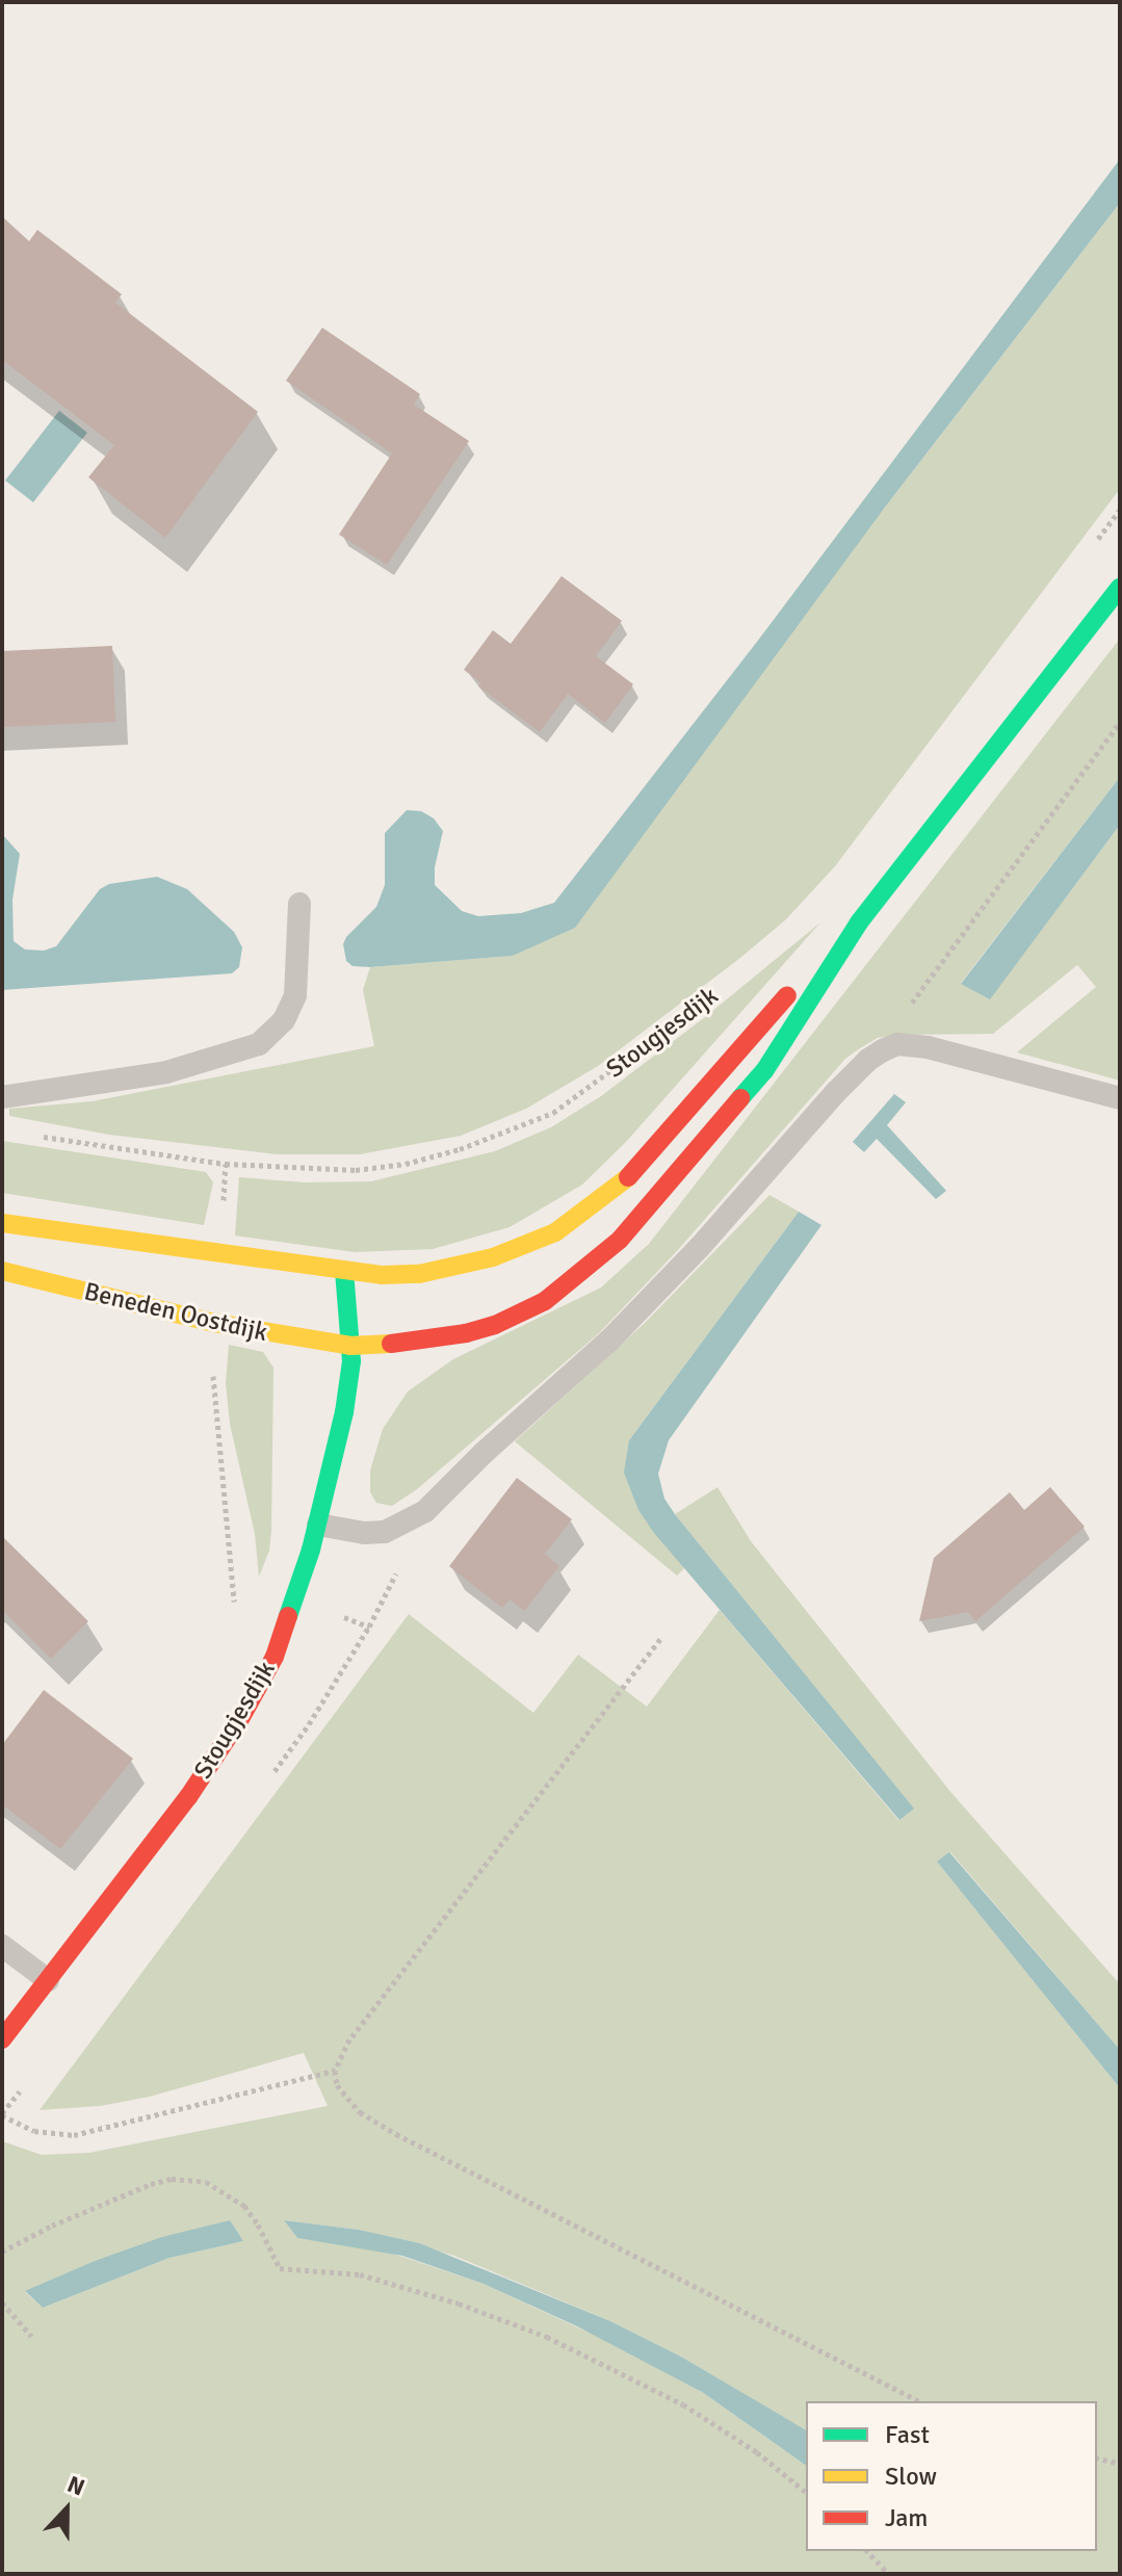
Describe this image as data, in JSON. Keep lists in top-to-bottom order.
{
  "streets": {
    "main road": ["Stougjesdijk", "Beneden Oostdijk"]
  },
  "crossings": [
    ["Stougjesdijk", "Beneden Oostdijk"]
  ],
  "legend": ["Fast", "Slow", "Jam"],
  "north": "top"
}
